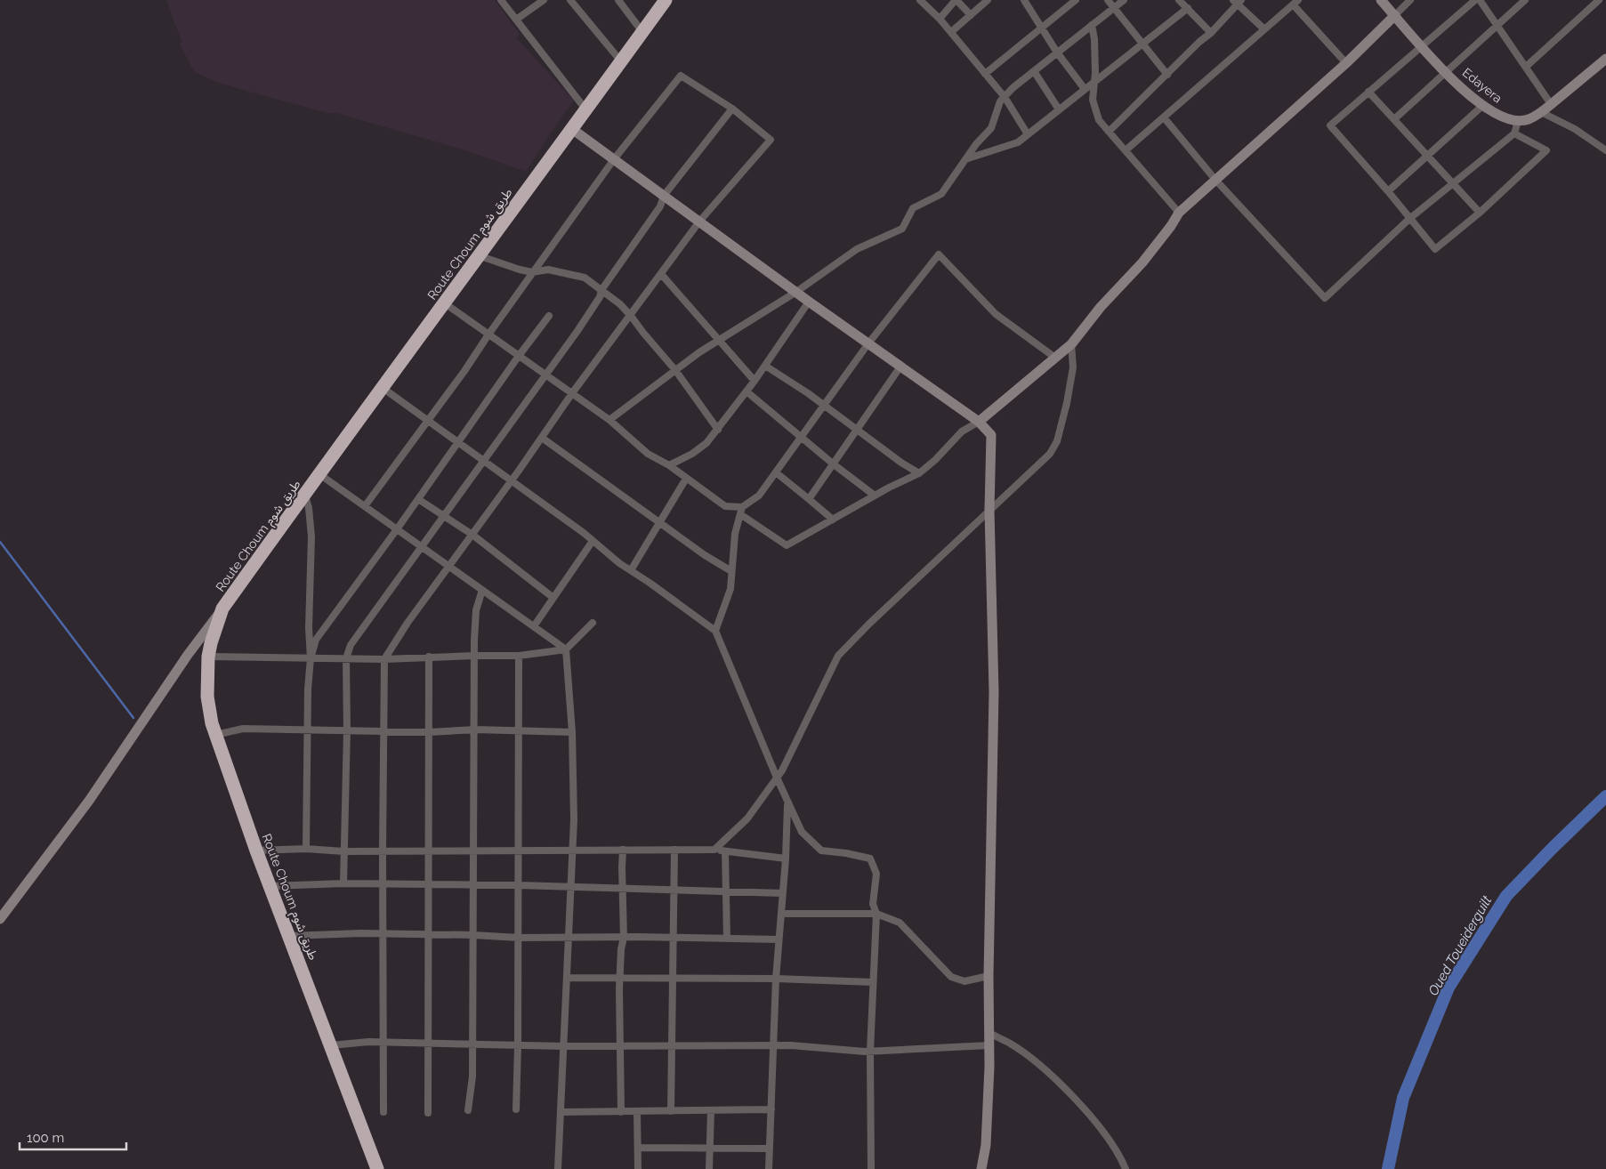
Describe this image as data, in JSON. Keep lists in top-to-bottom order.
{
  "streets": {
    "highway": ["Route Choum طريق شوم"],
    "street": ["Edayera"]
  },
  "water": ["Oued Toueiderguilt"],
  "scale_bar": "100 m"
}
